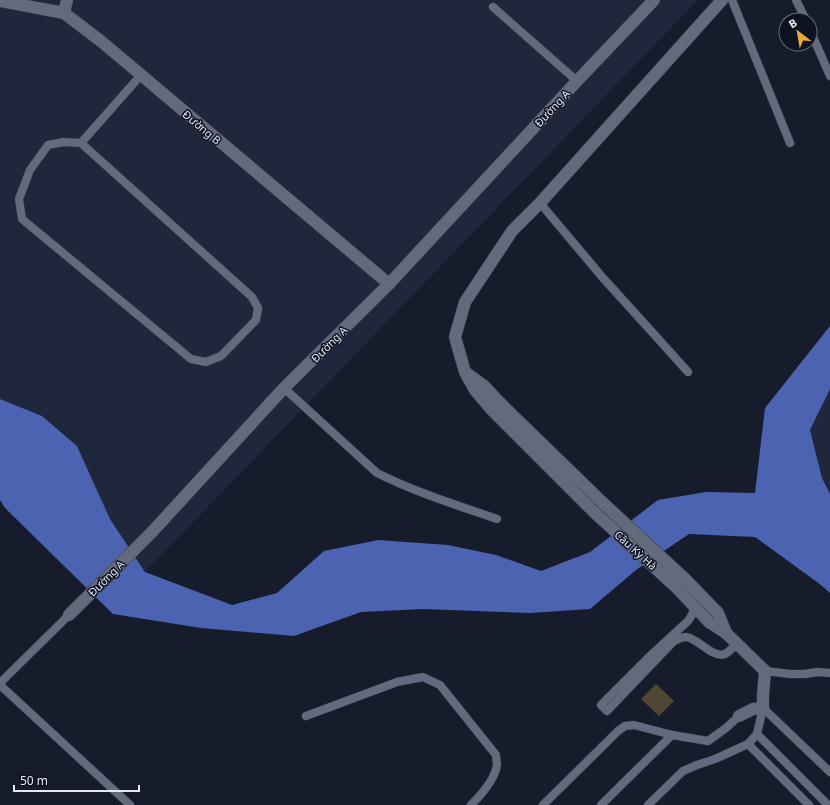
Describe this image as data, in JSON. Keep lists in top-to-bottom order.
{
  "streets": {
    "street": ["Đường A", "Đường B", "Cầu Kỳ Hà"]
  },
  "crossings": [
    ["Đường A", "Đường B"]
  ],
  "scale_bar": "50 m",
  "north": "top left"
}
